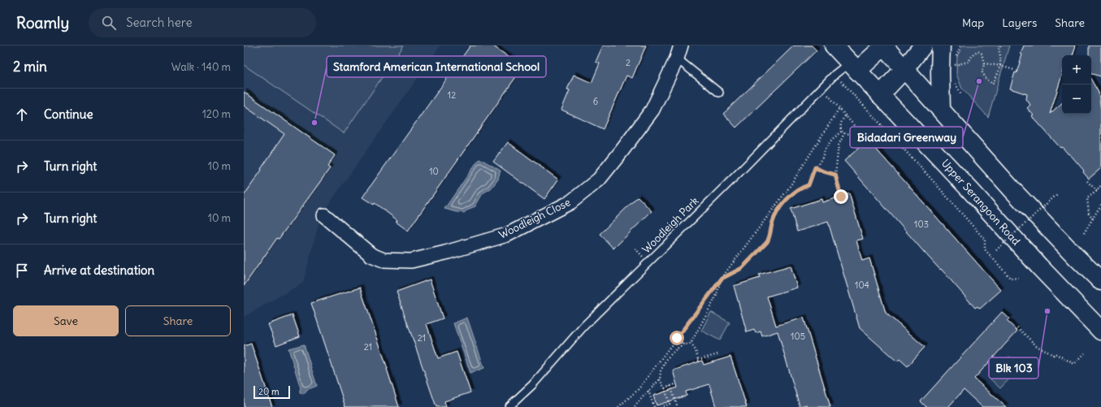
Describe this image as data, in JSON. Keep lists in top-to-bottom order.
{
  "streets": {
    "main road": ["Upper Serangoon Road"],
    "street": ["Woodleigh Close"],
    "lane": ["Woodleigh Park"]
  },
  "crossings": [
    ["Upper Serangoon Road", "Woodleigh Park"]
  ],
  "places": ["Bidadari Greenway", "Stamford American International School", "Blk 103"],
  "house_numbers": [
    "2",
    "12",
    "6",
    "10",
    "103",
    "104",
    "105",
    "21",
    "21"
  ],
  "scale_bar": "20 m",
  "page": {
    "header": "Roamly",
    "search": "Search here",
    "nav": ["Map", "Layers", "Share"],
    "heading": ["2 min", "Walk · 140 m"],
    "map_buttons": ["+", "−"],
    "list": [
      ["Continue", "120 m"],
      ["Turn right", "10 m"],
      ["Turn right", "10 m"],
      "Arrive at destination"
    ],
    "buttons": ["Save", "Share"],
    "scale": "20 m"
  }
}
